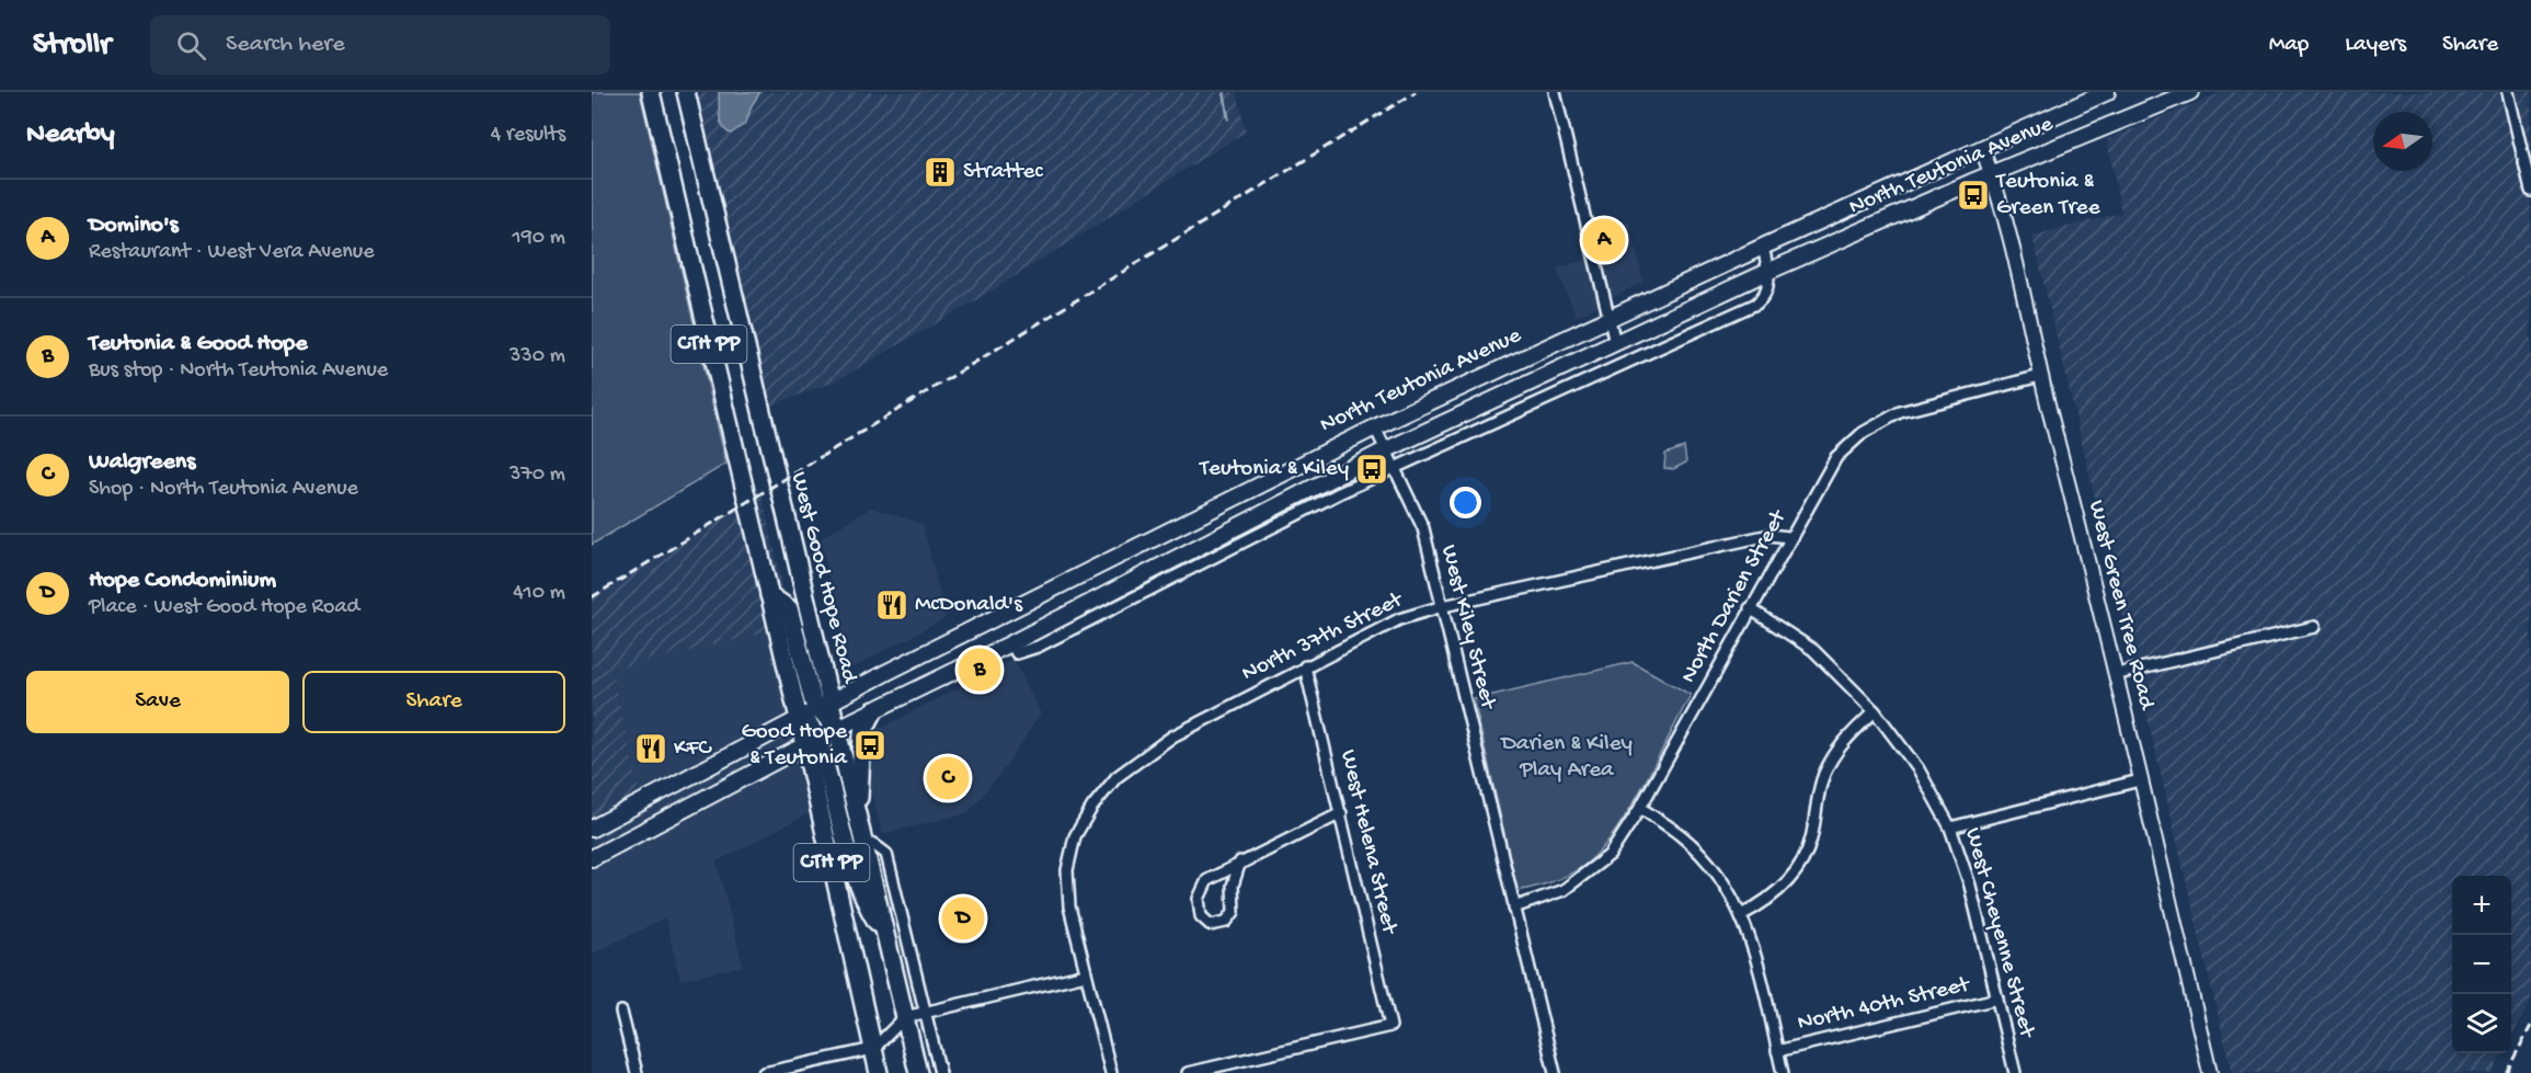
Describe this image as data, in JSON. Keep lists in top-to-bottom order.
{
  "streets": {
    "main road": ["North Teutonia Avenue", "CTH PP", "West Good Hope Road"],
    "street": [
      "North Darien Street",
      "West Green Tree Road",
      "West Kiley Street",
      "North 37th Street",
      "West Helena Street",
      "West Cheyenne Street",
      "North 40th Street"
    ]
  },
  "crossings": [
    ["North Teutonia Avenue", "CTH PP"],
    ["North Teutonia Avenue", "West Good Hope Road"],
    ["North Teutonia Avenue", "West Green Tree Road"],
    ["North Teutonia Avenue", "West Kiley Street"],
    ["North Darien Street", "West Green Tree Road"],
    ["North Darien Street", "West Kiley Street"],
    ["North Darien Street", "North 37th Street"],
    ["North Darien Street", "West Cheyenne Street"],
    ["West Kiley Street", "North 37th Street"],
    ["North 37th Street", "West Helena Street"],
    ["West Cheyenne Street", "North 40th Street"]
  ],
  "parks": ["Darien & Kiley Play Area"],
  "places": {
    "building": ["Strattec"],
    "bus stop": ["Teutonia & Green Tree", "Teutonia & Kiley", "Good Hope & Teutonia"],
    "restaurant": ["McDonald's", "KFC"]
  },
  "north": "left",
  "page": {
    "header": "Strollr",
    "search": "Search here",
    "nav": ["Map", "Layers", "Share"],
    "heading": ["Nearby", "4 results"],
    "list": [
      {
        "mark": "A",
        "name": "Domino's",
        "note": "Restaurant · West Vera Avenue",
        "value": "190 m"
      },
      {
        "mark": "B",
        "name": "Teutonia & Good Hope",
        "note": "Bus stop · North Teutonia Avenue",
        "value": "330 m"
      },
      {
        "mark": "C",
        "name": "Walgreens",
        "note": "Shop · North Teutonia Avenue",
        "value": "370 m"
      },
      {
        "mark": "D",
        "name": "Hope Condominium",
        "note": "Place · West Good Hope Road",
        "value": "410 m"
      }
    ],
    "pins": [
      "A",
      "B",
      "C",
      "D"
    ],
    "buttons": ["Save", "Share"],
    "map_buttons": ["+", "−"]
  }
}
